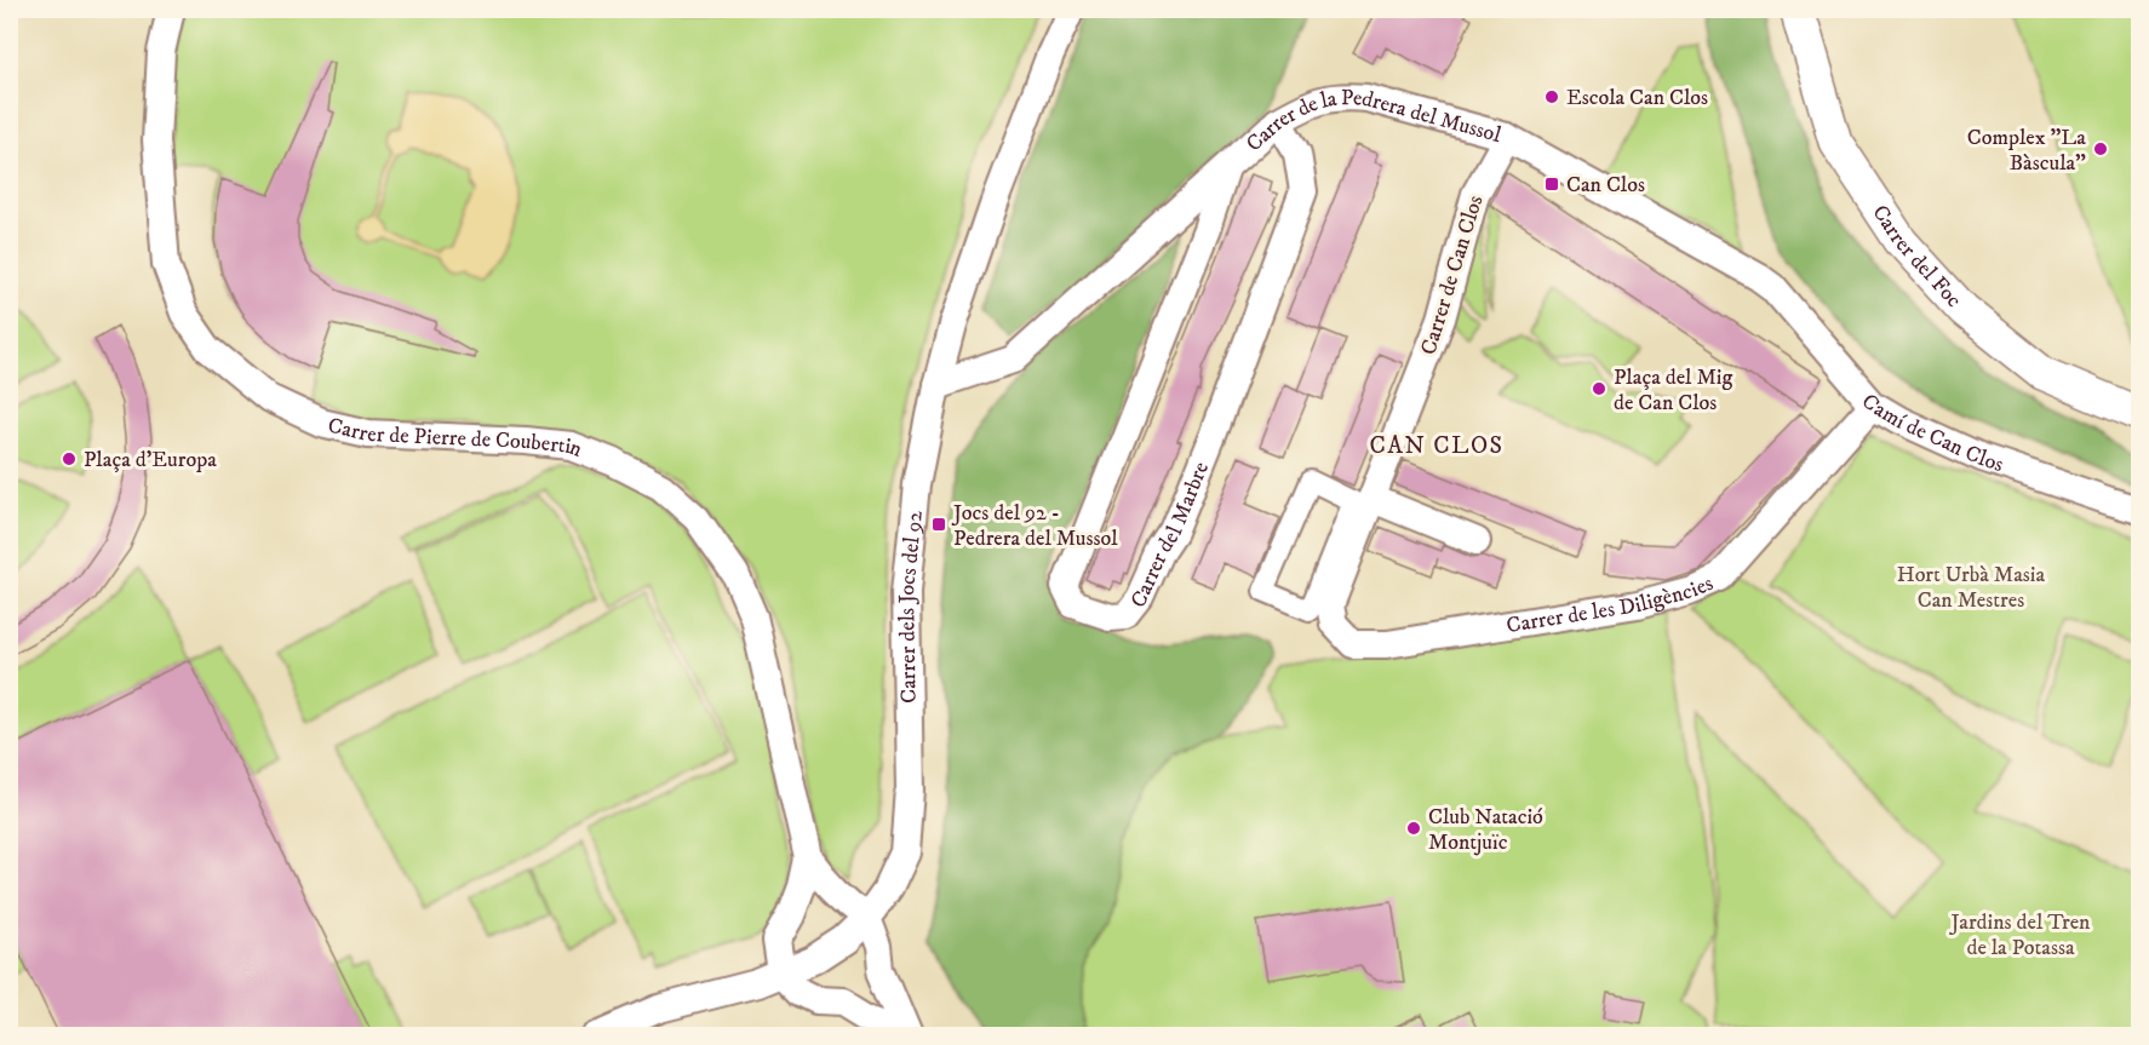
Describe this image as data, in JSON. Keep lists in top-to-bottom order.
{
  "streets": {
    "street": [
      "Carrer de la Pedrera del Mussol",
      "Carrer del Foc",
      "Carrer de Can Clos",
      "Camí de Can Clos",
      "Carrer de Pierre de Coubertin",
      "Carrer del Marbre",
      "Carrer de les Diligències",
      "Carrer dels Jocs del 92"
    ]
  },
  "crossings": [
    ["Carrer de la Pedrera del Mussol", "Carrer de Can Clos"],
    ["Carrer de la Pedrera del Mussol", "Camí de Can Clos"],
    ["Carrer de la Pedrera del Mussol", "Carrer del Marbre"],
    ["Carrer de la Pedrera del Mussol", "Carrer dels Jocs del 92"],
    ["Carrer de Can Clos", "Carrer de les Diligències"],
    ["Camí de Can Clos", "Carrer de les Diligències"],
    ["Carrer de Pierre de Coubertin", "Carrer dels Jocs del 92"]
  ],
  "districts": ["CAN CLOS"],
  "parks": ["Hort Urbà Masia Can Mestres", "Jardins del Tren de la Potassa"],
  "places": {
    "other": [
      "Escola Can Clos",
      "Complex \"La Bàscula\"",
      "Plaça del Mig de Can Clos",
      "Plaça d'Europa",
      "Club Natació Montjuïc"
    ],
    "transit": ["Can Clos", "Jocs del 92 - Pedrera del Mussol"]
  }
}
